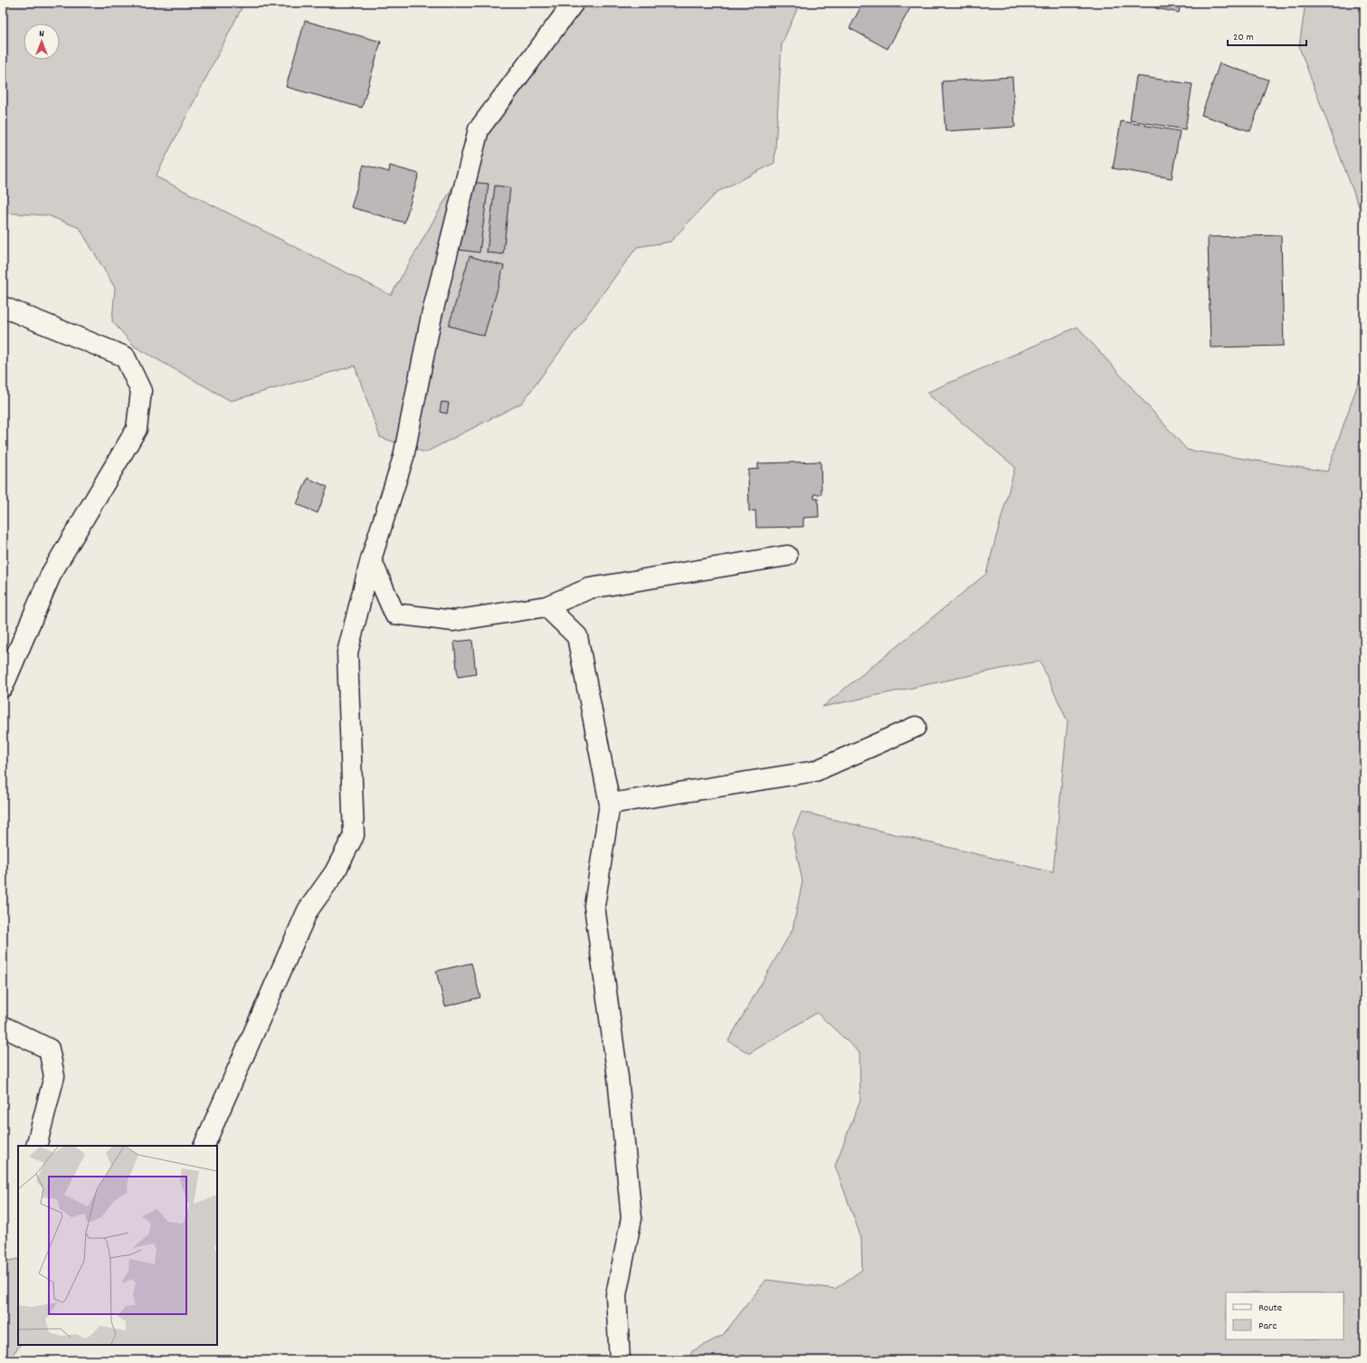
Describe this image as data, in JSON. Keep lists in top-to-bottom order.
{
  "legend": ["Route", "Parc"],
  "scale_bar": "20 m",
  "north": "top"
}
